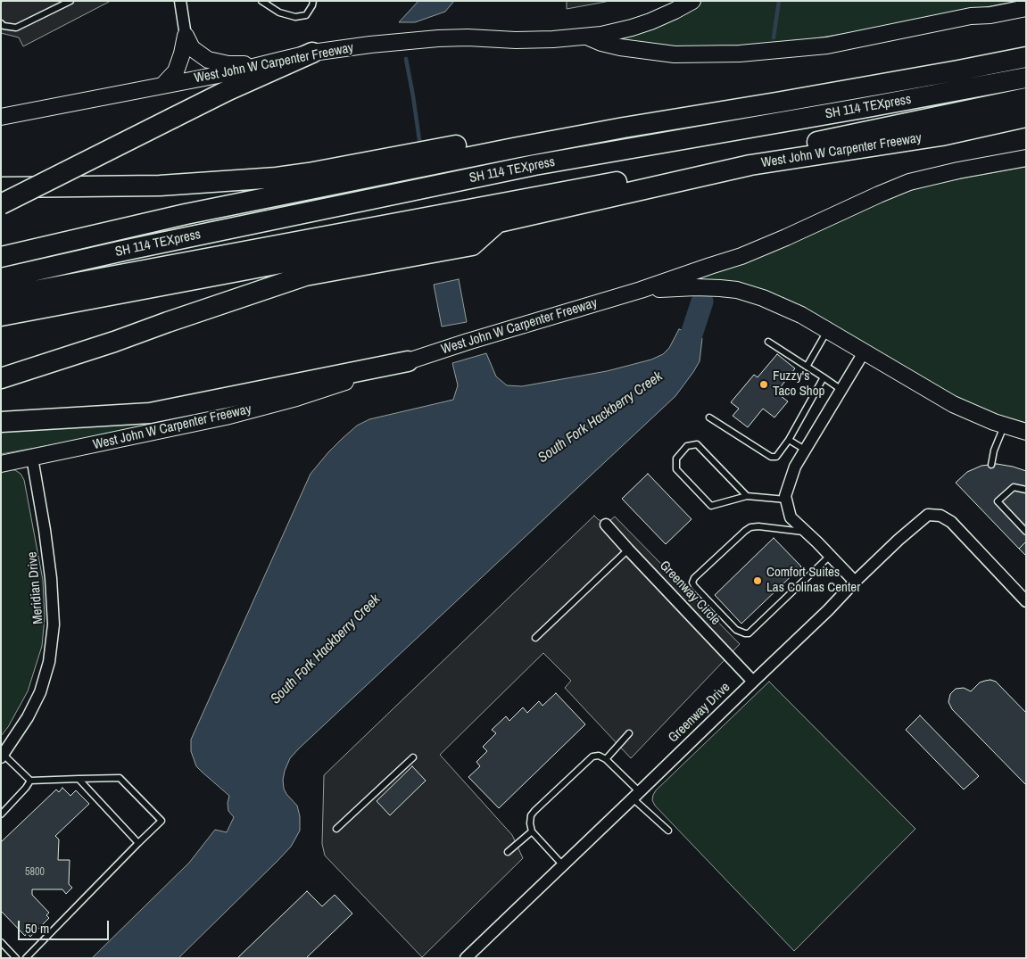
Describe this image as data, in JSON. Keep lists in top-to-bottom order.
{
  "streets": {
    "highway": ["West John W Carpenter Freeway", "SH 114 TEXpress"],
    "street": ["Meridian Drive", "Greenway Circle", "Greenway Drive"]
  },
  "crossings": [
    ["West John W Carpenter Freeway", "Meridian Drive"],
    ["Greenway Circle", "Greenway Drive"]
  ],
  "water": ["South Fork Hackberry Creek"],
  "places": ["Fuzzy's Taco Shop", "Comfort Suites Las Colinas Center"],
  "house_numbers": ["5800"],
  "scale_bar": "50 m"
}
